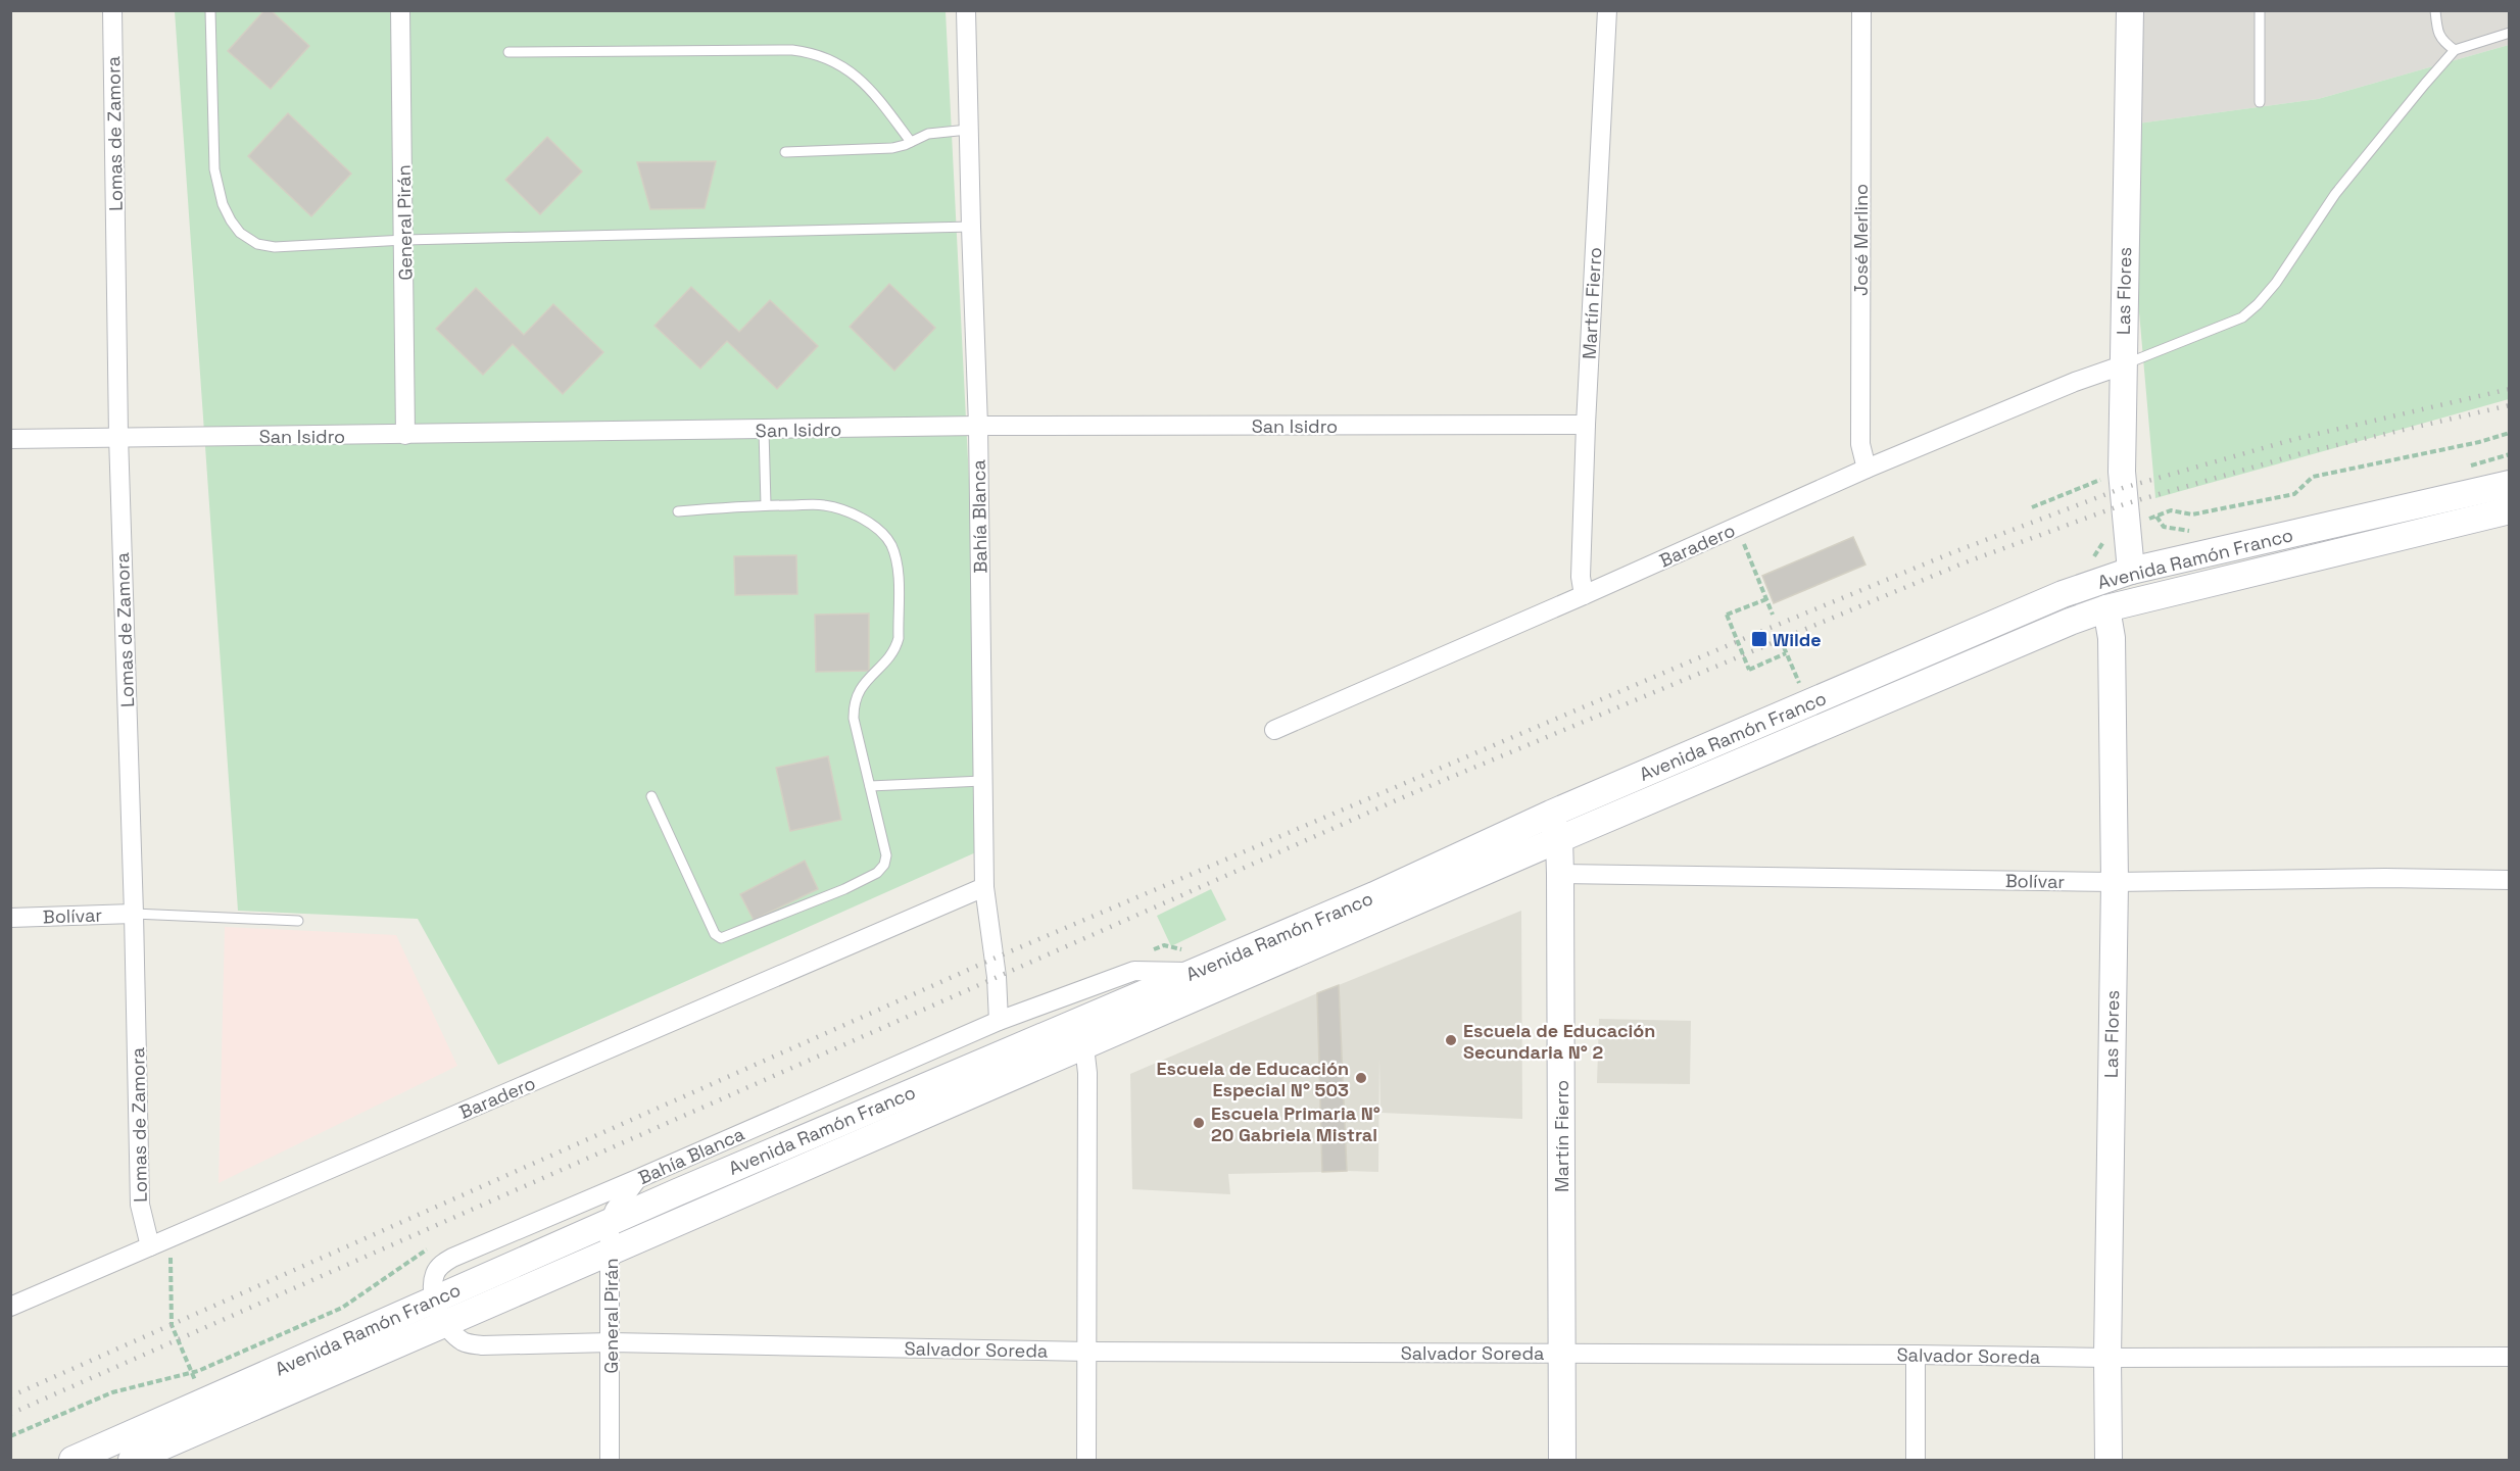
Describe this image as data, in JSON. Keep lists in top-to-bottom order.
{
  "streets": {
    "main road": ["Las Flores", "Martín Fierro", "Avenida Ramón Franco"],
    "street": [
      "Lomas de Zamora",
      "General Pirán",
      "José Merlino",
      "San Isidro",
      "Bahía Blanca",
      "Baradero",
      "Bolívar",
      "Salvador Soreda"
    ]
  },
  "crossings": [
    ["Lomas de Zamora", "San Isidro"],
    ["Lomas de Zamora", "Baradero"],
    ["Lomas de Zamora", "Bolívar"],
    ["General Pirán", "San Isidro"],
    ["General Pirán", "Avenida Ramón Franco"],
    ["General Pirán", "Salvador Soreda"],
    ["José Merlino", "Baradero"],
    ["Las Flores", "Baradero"],
    ["Las Flores", "Avenida Ramón Franco"],
    ["Las Flores", "Bolívar"],
    ["Las Flores", "Salvador Soreda"],
    ["Martín Fierro", "San Isidro"],
    ["Martín Fierro", "Baradero"],
    ["Martín Fierro", "Avenida Ramón Franco"],
    ["Martín Fierro", "Bolívar"],
    ["Martín Fierro", "Salvador Soreda"],
    ["San Isidro", "Bahía Blanca"],
    ["Bahía Blanca", "Baradero"],
    ["Bahía Blanca", "Avenida Ramón Franco"],
    ["Bahía Blanca", "Salvador Soreda"],
    ["Avenida Ramón Franco", "Salvador Soreda"]
  ],
  "places": {
    "transit": ["Wilde"],
    "other": ["Escuela de Educación Secundaria N° 2", "Escuela de Educación Especial N° 503", "Escuela Primaria N° 20 Gabriela Mistral"]
  }
}
